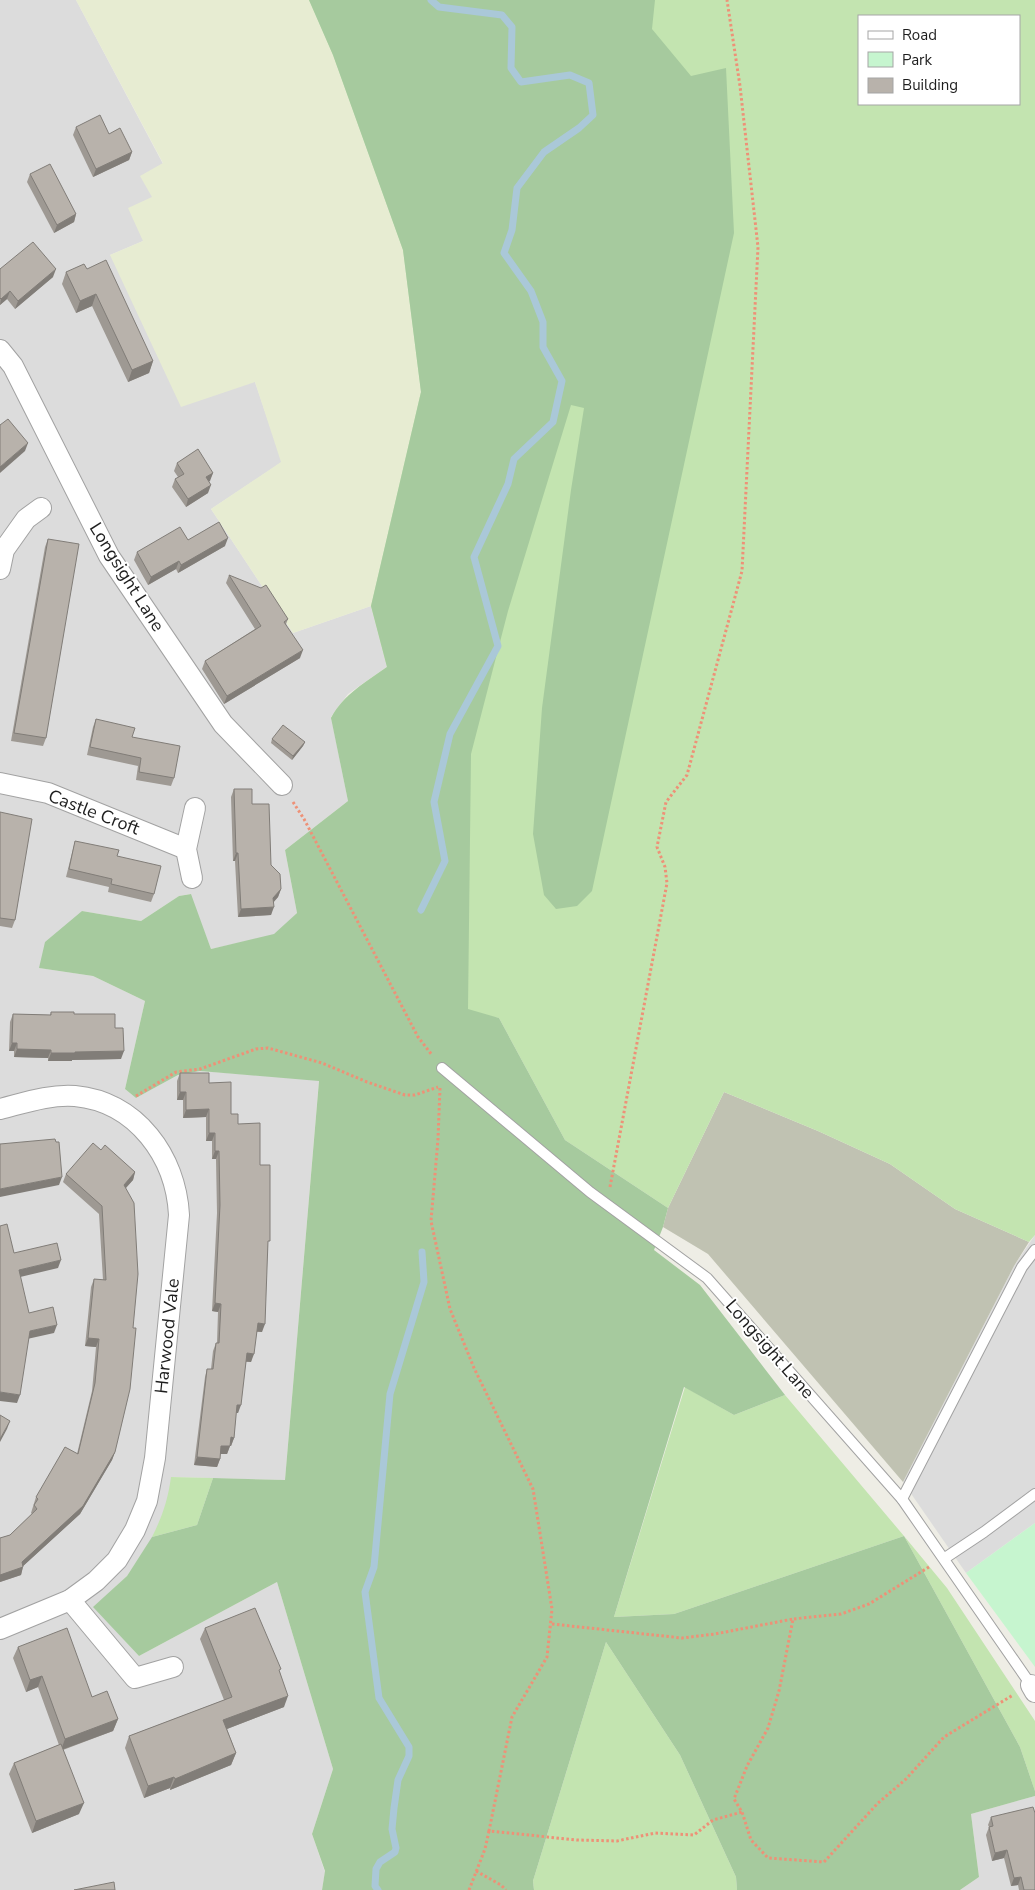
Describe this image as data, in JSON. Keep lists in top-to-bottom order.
{
  "streets": {
    "street": ["Longsight Lane", "Castle Croft", "Harwood Vale"]
  },
  "legend": ["Road", "Park", "Building"]
}
